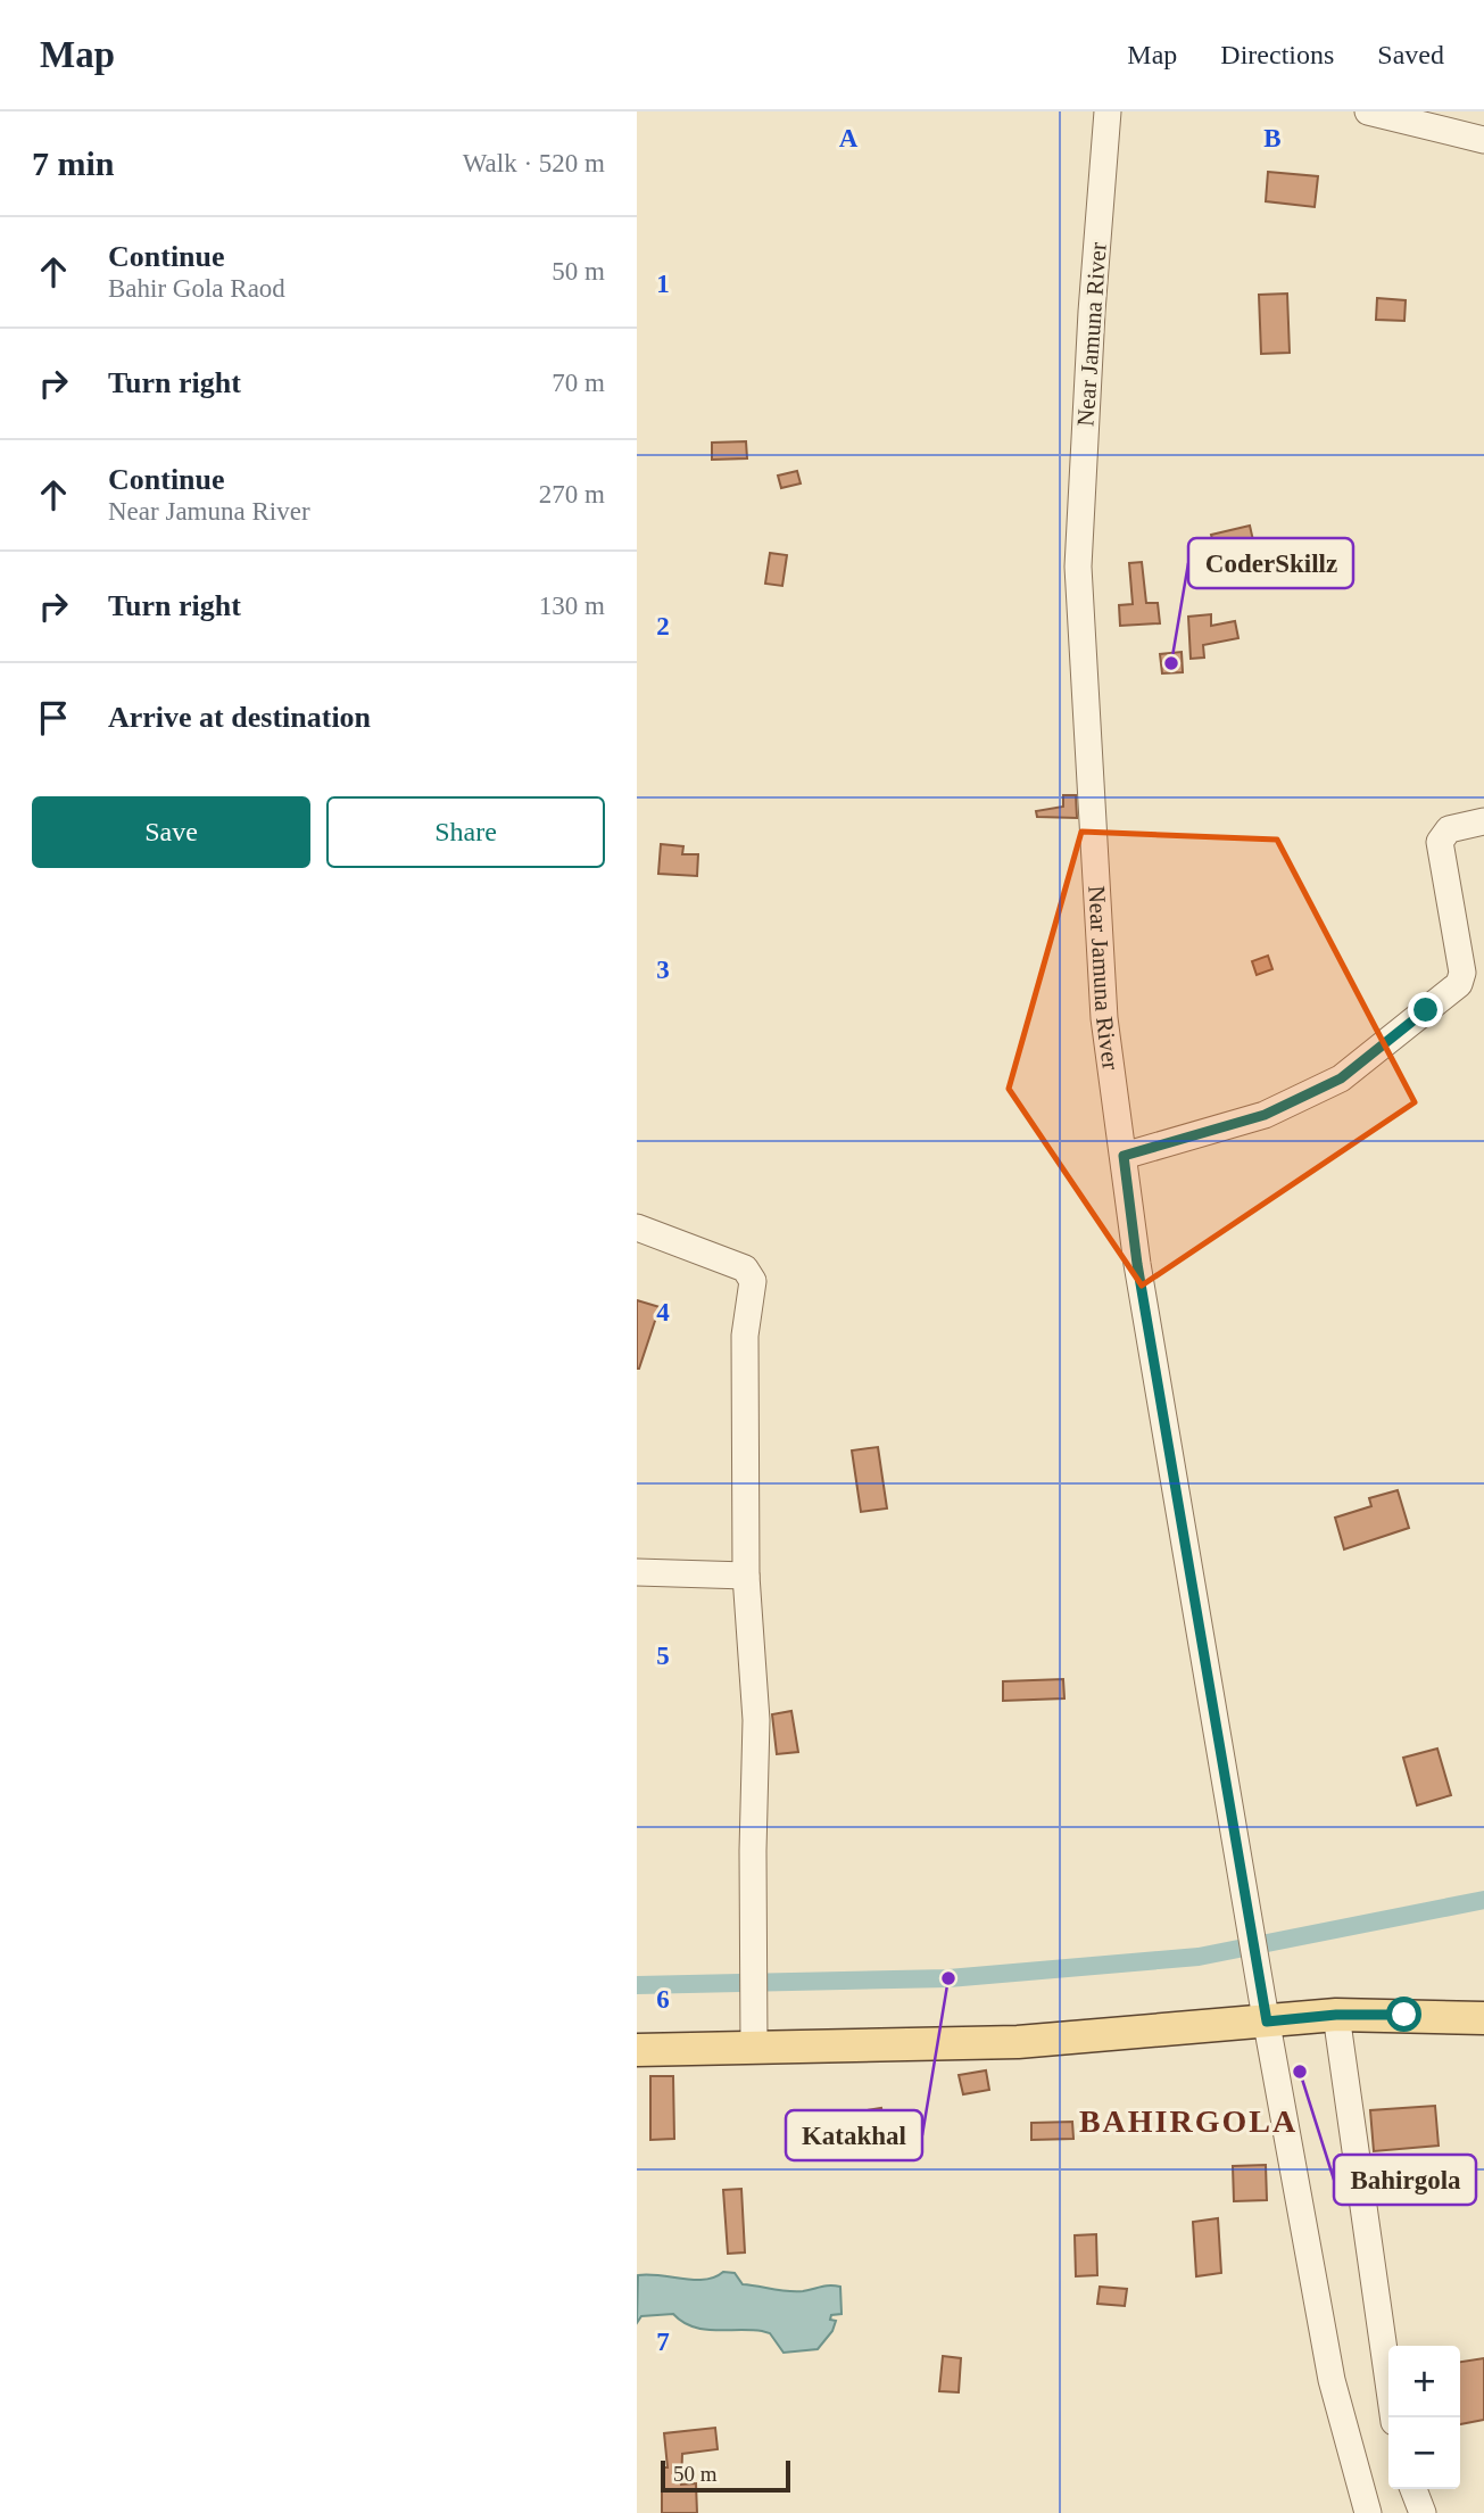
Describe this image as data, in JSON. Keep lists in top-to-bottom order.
{
  "streets": {
    "street": ["Near Jamuna River"]
  },
  "districts": ["BAHIRGOLA"],
  "places": ["CoderSkillz", "Katakhal", "Bahirgola"],
  "scale_bar": "50 m",
  "page": {
    "header": "Map",
    "nav": ["Map", "Directions", "Saved"],
    "heading": ["7 min", "Walk · 520 m"],
    "list": [
      ["Continue", "Bahir Gola Raod", "50 m"],
      ["Turn right", "70 m"],
      ["Continue", "Near Jamuna River", "270 m"],
      ["Turn right", "130 m"],
      "Arrive at destination"
    ],
    "buttons": ["Save", "Share"],
    "map_buttons": ["+", "−"],
    "scale": "50 m"
  },
  "grid": {
    "columns": ["A", "B"],
    "rows": [
      "1",
      "2",
      "3",
      "4",
      "5",
      "6",
      "7"
    ]
  }
}
